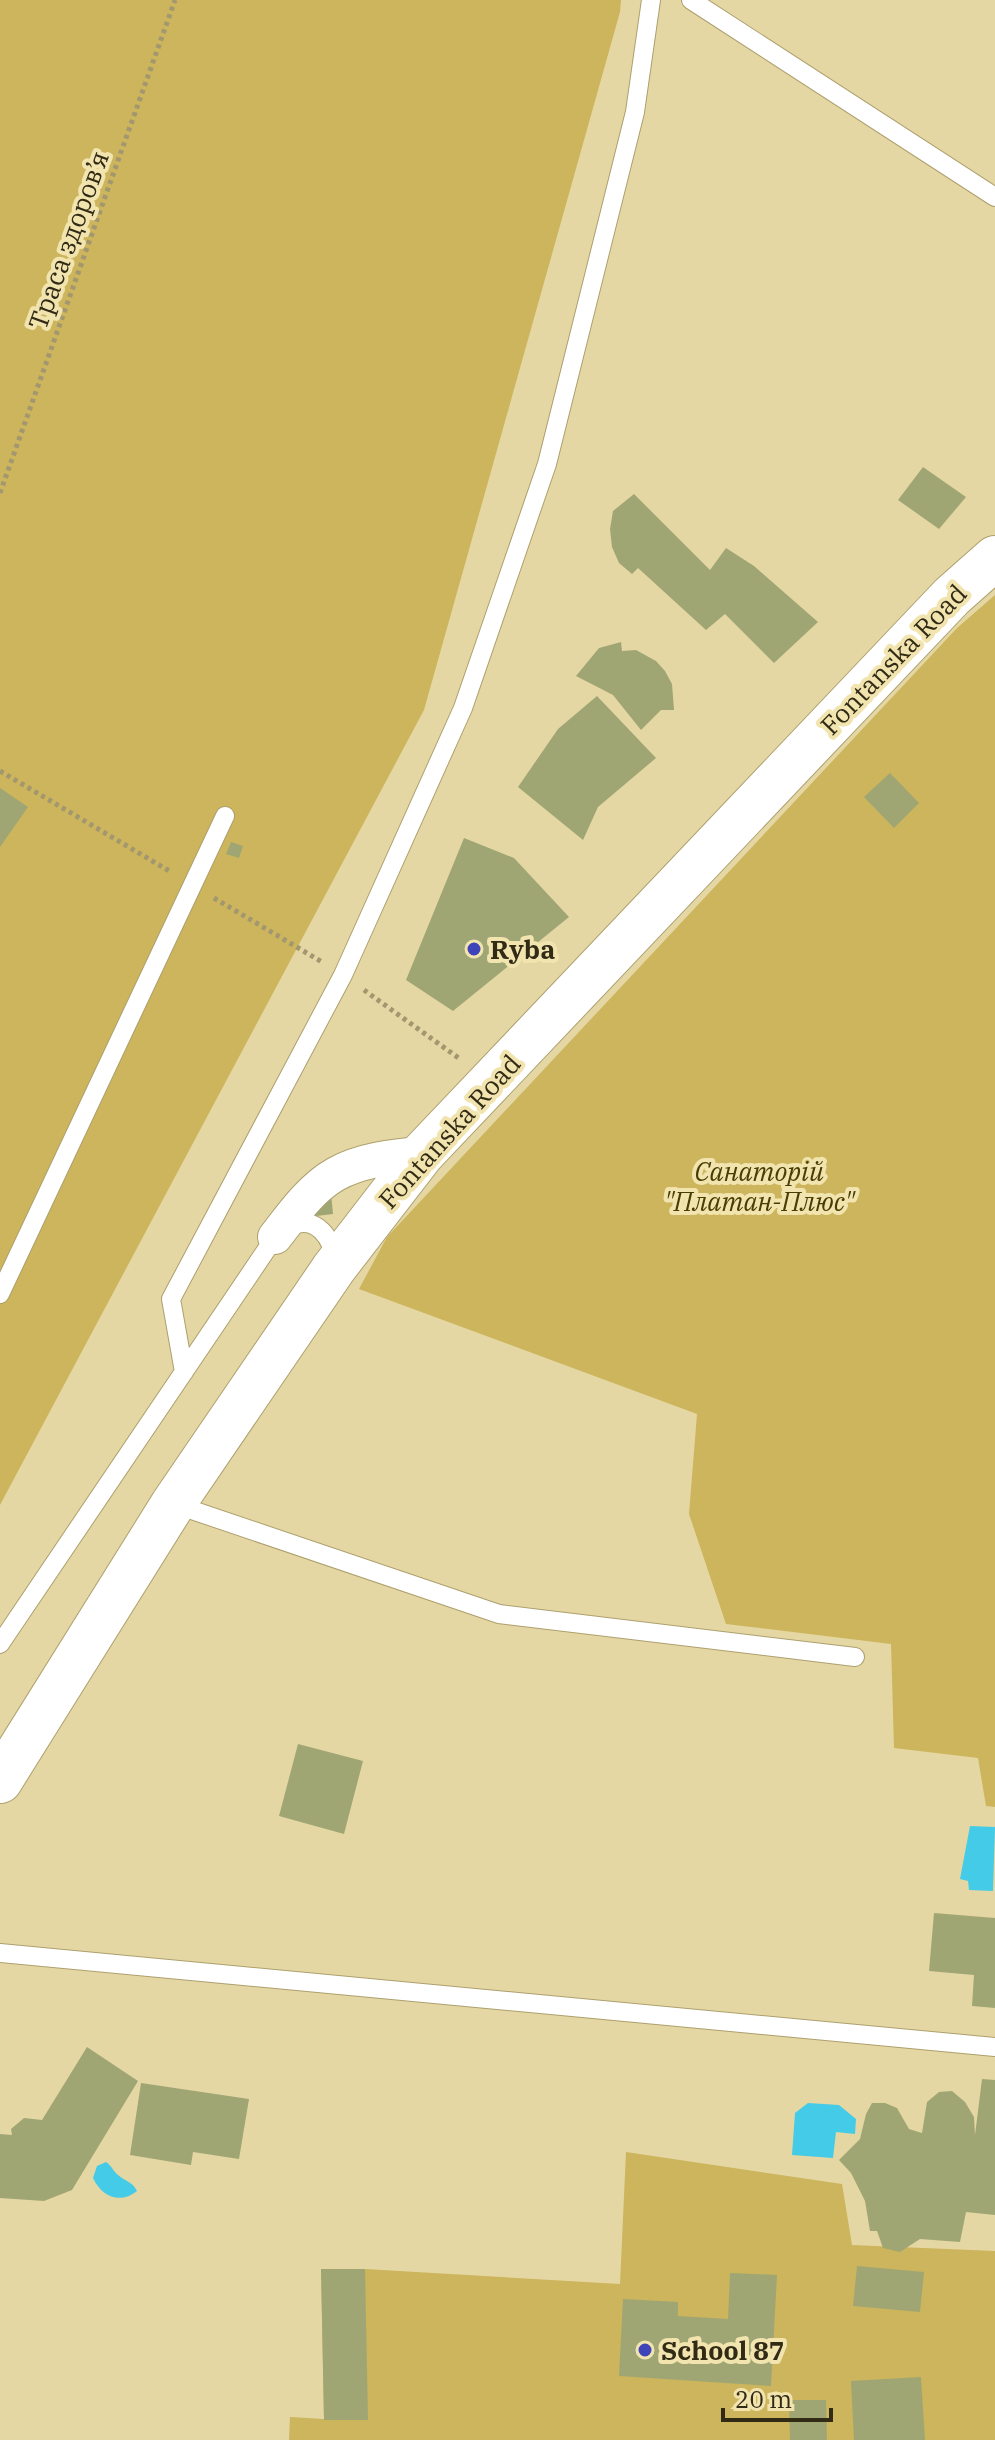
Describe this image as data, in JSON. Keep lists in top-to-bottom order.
{
  "streets": {
    "main road": ["Fontanska Road"],
    "path": ["Траса здоров’я"]
  },
  "parks": ["Санаторій \"Платан-Плюс\""],
  "places": ["Ryba", "School 87"],
  "scale_bar": "20 m"
}
